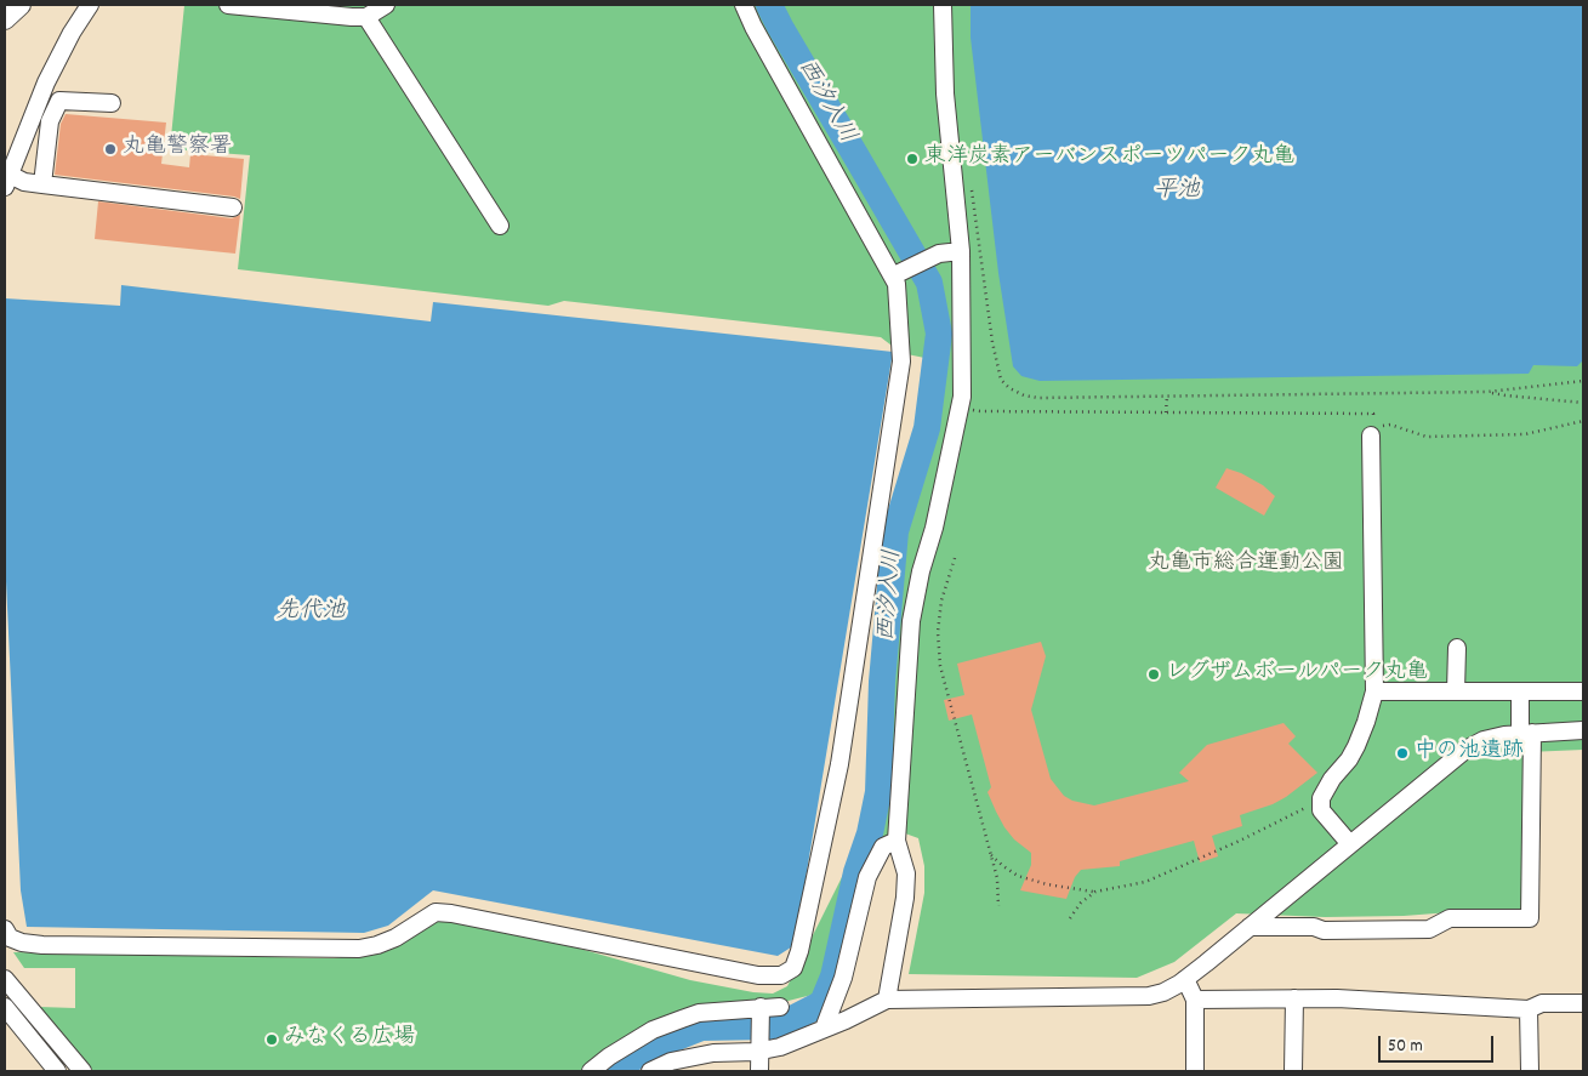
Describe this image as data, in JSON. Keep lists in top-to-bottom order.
{
  "water": ["西汐入川", "平池", "先代池"],
  "parks": ["丸亀市総合運動公園"],
  "places": [
    "丸亀警察署",
    "東洋炭素アーバンスポーツパーク丸亀",
    "レグザムボールパーク丸亀",
    "中の池遺跡",
    "みなくる広場"
  ],
  "scale_bar": "50 m"
}
